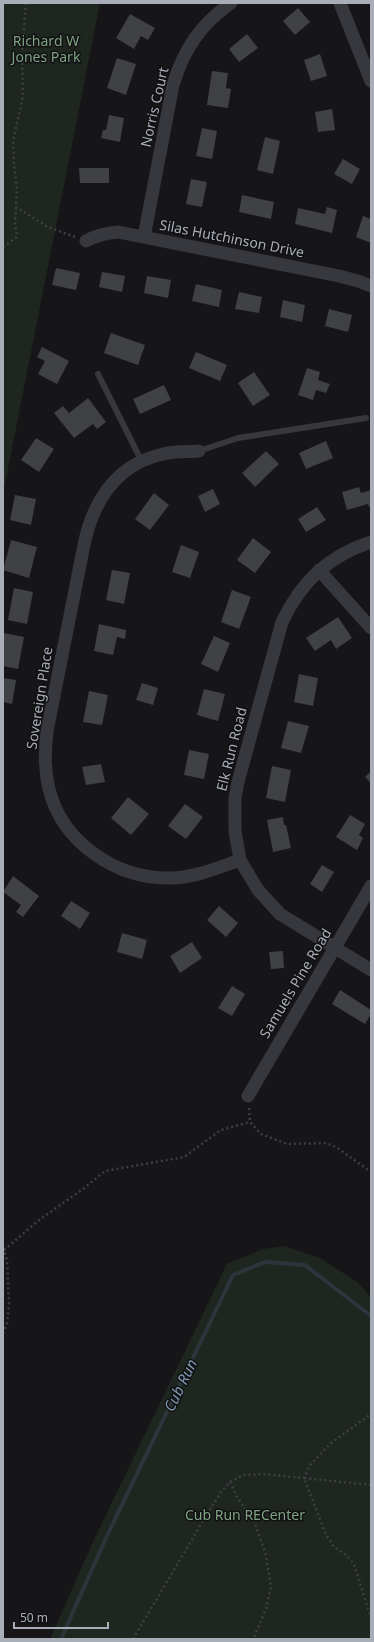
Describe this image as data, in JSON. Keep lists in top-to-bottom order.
{
  "streets": {
    "street": [
      "Norris Court",
      "Silas Hutchinson Drive",
      "Sovereign Place",
      "Elk Run Road",
      "Samuels Pine Road"
    ]
  },
  "crossings": [
    ["Norris Court", "Silas Hutchinson Drive"],
    ["Sovereign Place", "Elk Run Road"],
    ["Elk Run Road", "Samuels Pine Road"]
  ],
  "water": ["Cub Run"],
  "parks": ["Richard W Jones Park", "Cub Run RECenter"],
  "scale_bar": "50 m"
}
